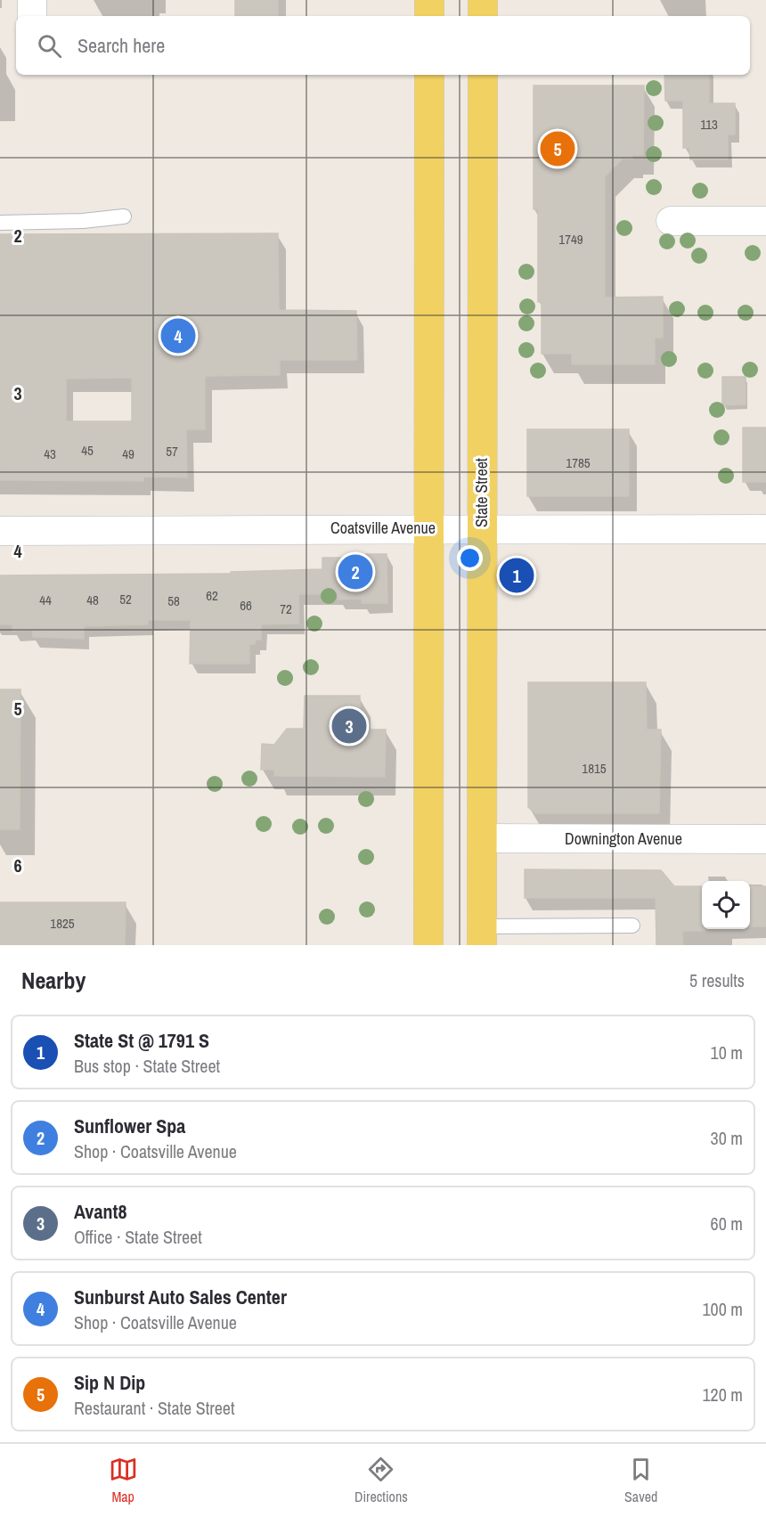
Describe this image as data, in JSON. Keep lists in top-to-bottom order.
{
  "streets": {
    "main road": ["State Street"],
    "street": ["Coatsville Avenue", "Downington Avenue"]
  },
  "crossings": [
    ["State Street", "Coatsville Avenue"],
    ["State Street", "Downington Avenue"]
  ],
  "house_numbers": [
    "113",
    "1749",
    "45",
    "57",
    "43",
    "49",
    "1785",
    "62",
    "52",
    "44",
    "48",
    "58",
    "66",
    "72",
    "1815",
    "1825"
  ],
  "page": {
    "search": "Search here",
    "pins": [
      "5",
      "4",
      "2",
      "1",
      "3"
    ],
    "heading": ["Nearby", "5 results"],
    "list": [
      {
        "mark": "1",
        "name": "State St @ 1791 S",
        "note": "Bus stop · State Street",
        "value": "10 m"
      },
      {
        "mark": "2",
        "name": "Sunflower Spa",
        "note": "Shop · Coatsville Avenue",
        "value": "30 m"
      },
      {
        "mark": "3",
        "name": "Avant8",
        "note": "Office · State Street",
        "value": "60 m"
      },
      {
        "mark": "4",
        "name": "Sunburst Auto Sales Center",
        "note": "Shop · Coatsville Avenue",
        "value": "100 m"
      },
      {
        "mark": "5",
        "name": "Sip N Dip",
        "note": "Restaurant · State Street",
        "value": "120 m"
      }
    ],
    "nav": ["Map", "Directions", "Saved"]
  },
  "grid": {
    "rows": [
      "2",
      "3",
      "4",
      "5",
      "6"
    ]
  }
}
